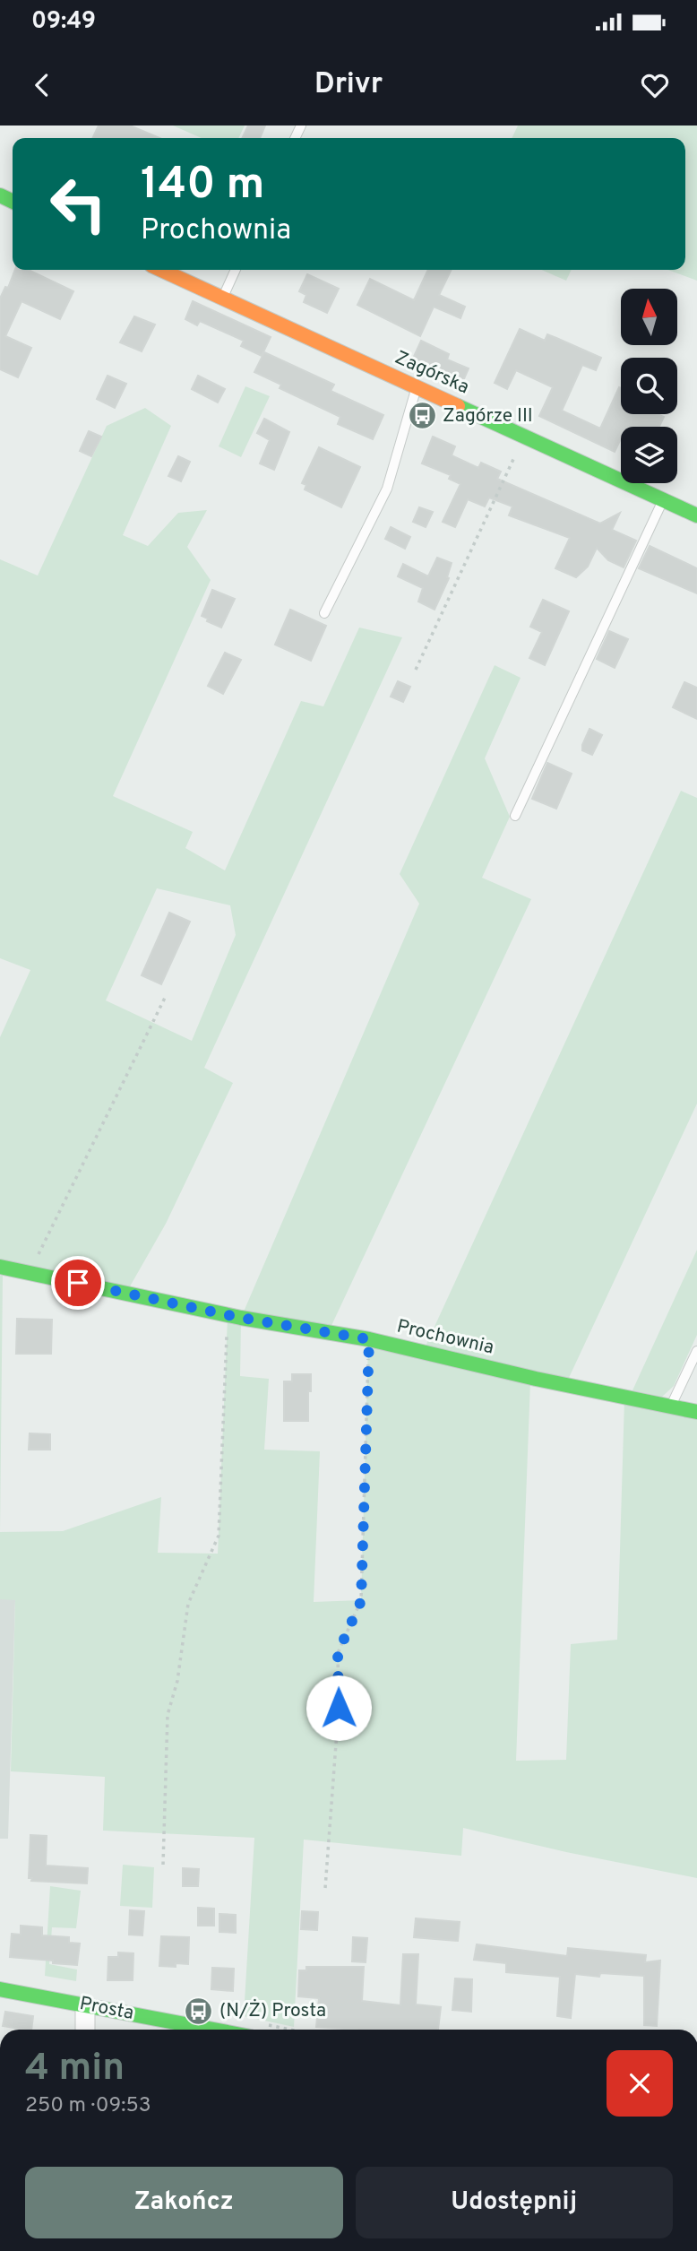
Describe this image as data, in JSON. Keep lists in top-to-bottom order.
{
  "streets": {
    "street": ["Zagórska", "Prochownia", "Prosta"]
  },
  "places": {
    "bus stop": ["Zagórze III", "(N/Ż) Prosta"]
  },
  "north": "top",
  "page": {
    "status": "09:49",
    "header": "Drivr",
    "turn": ["140 m", "Prochownia"],
    "heading": ["4 min", "250 m · 09:53"],
    "buttons": ["Zakończ", "Udostępnij"]
  }
}
